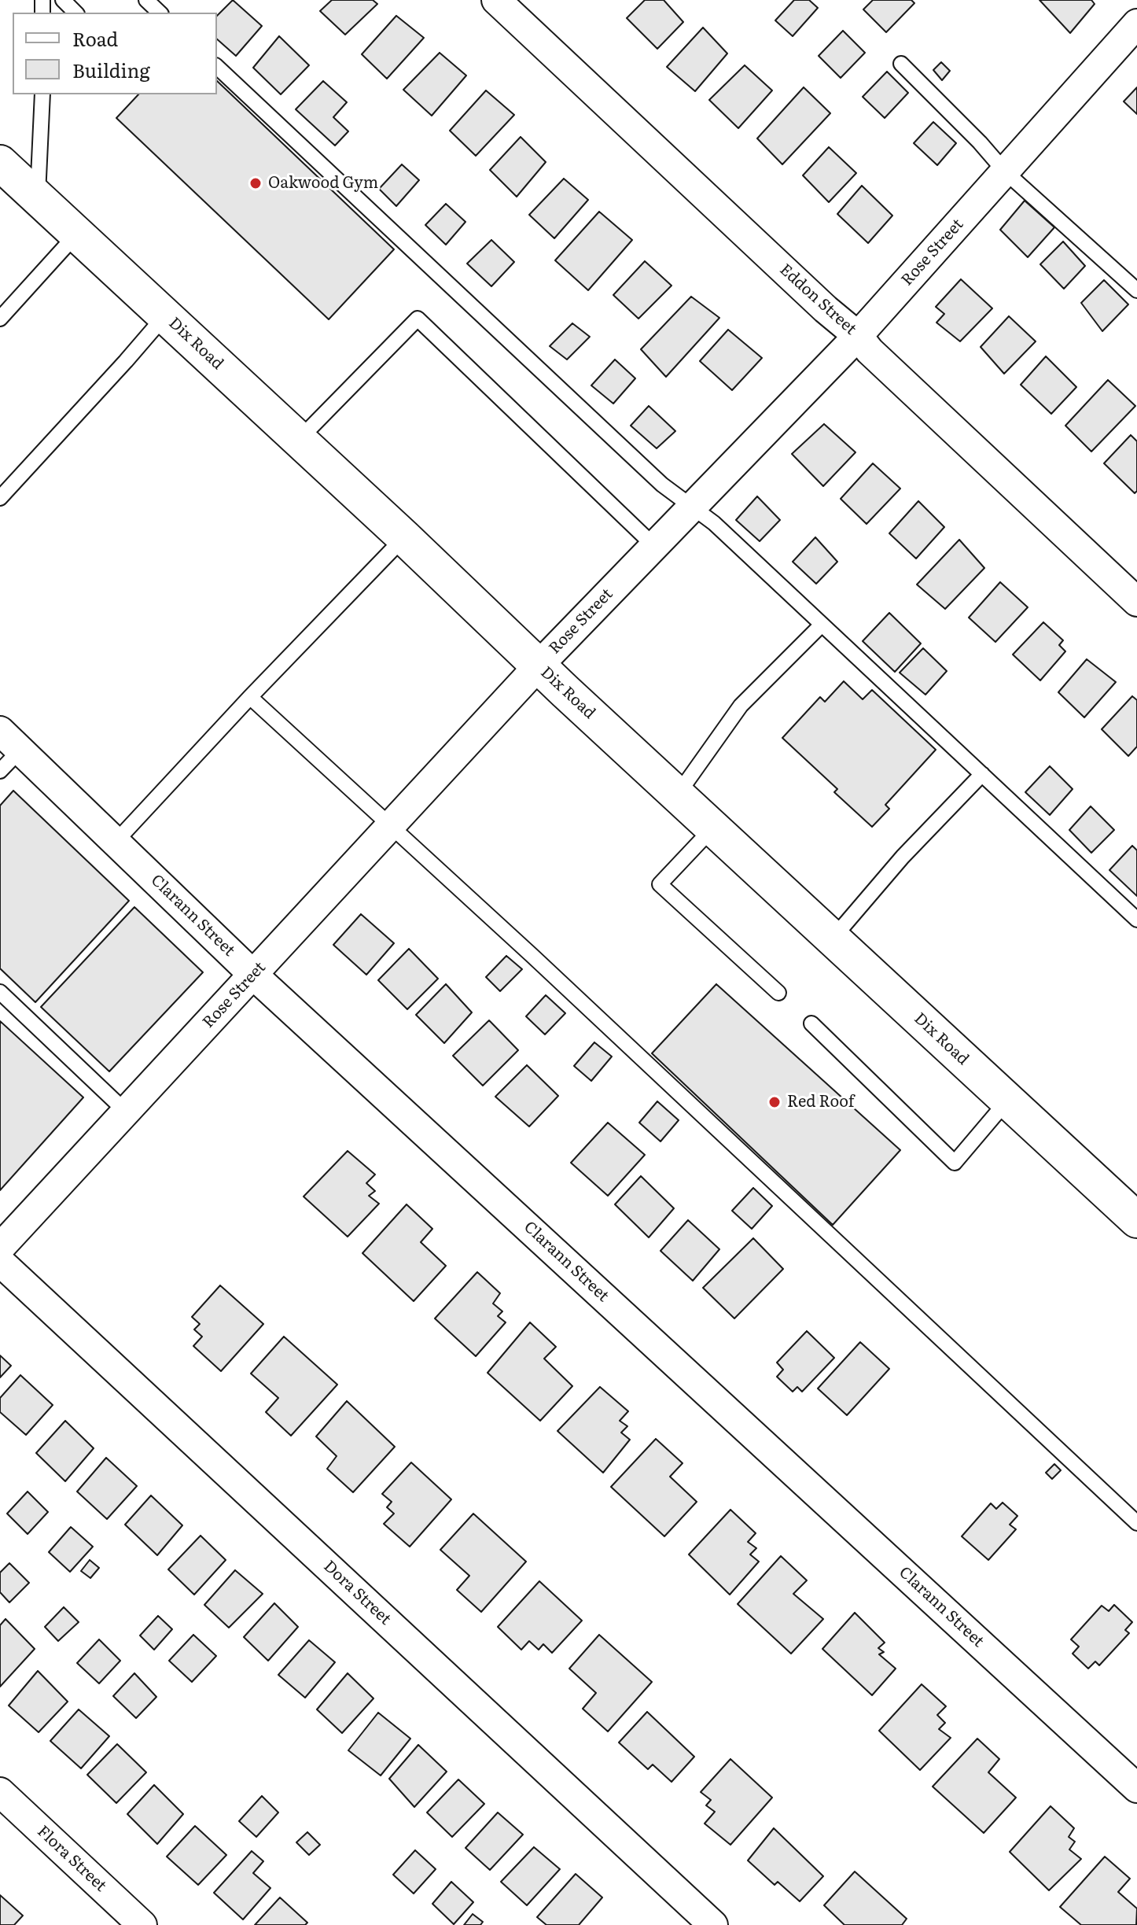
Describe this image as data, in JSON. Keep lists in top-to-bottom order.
{
  "streets": {
    "main road": ["Dix Road"],
    "street": [
      "Rose Street",
      "Eddon Street",
      "Clarann Street",
      "Dora Street",
      "Flora Street"
    ]
  },
  "crossings": [
    ["Rose Street", "Eddon Street"],
    ["Rose Street", "Dix Road"],
    ["Rose Street", "Clarann Street"]
  ],
  "places": ["Oakwood Gym", "Red Roof"],
  "legend": ["Road", "Building"]
}
